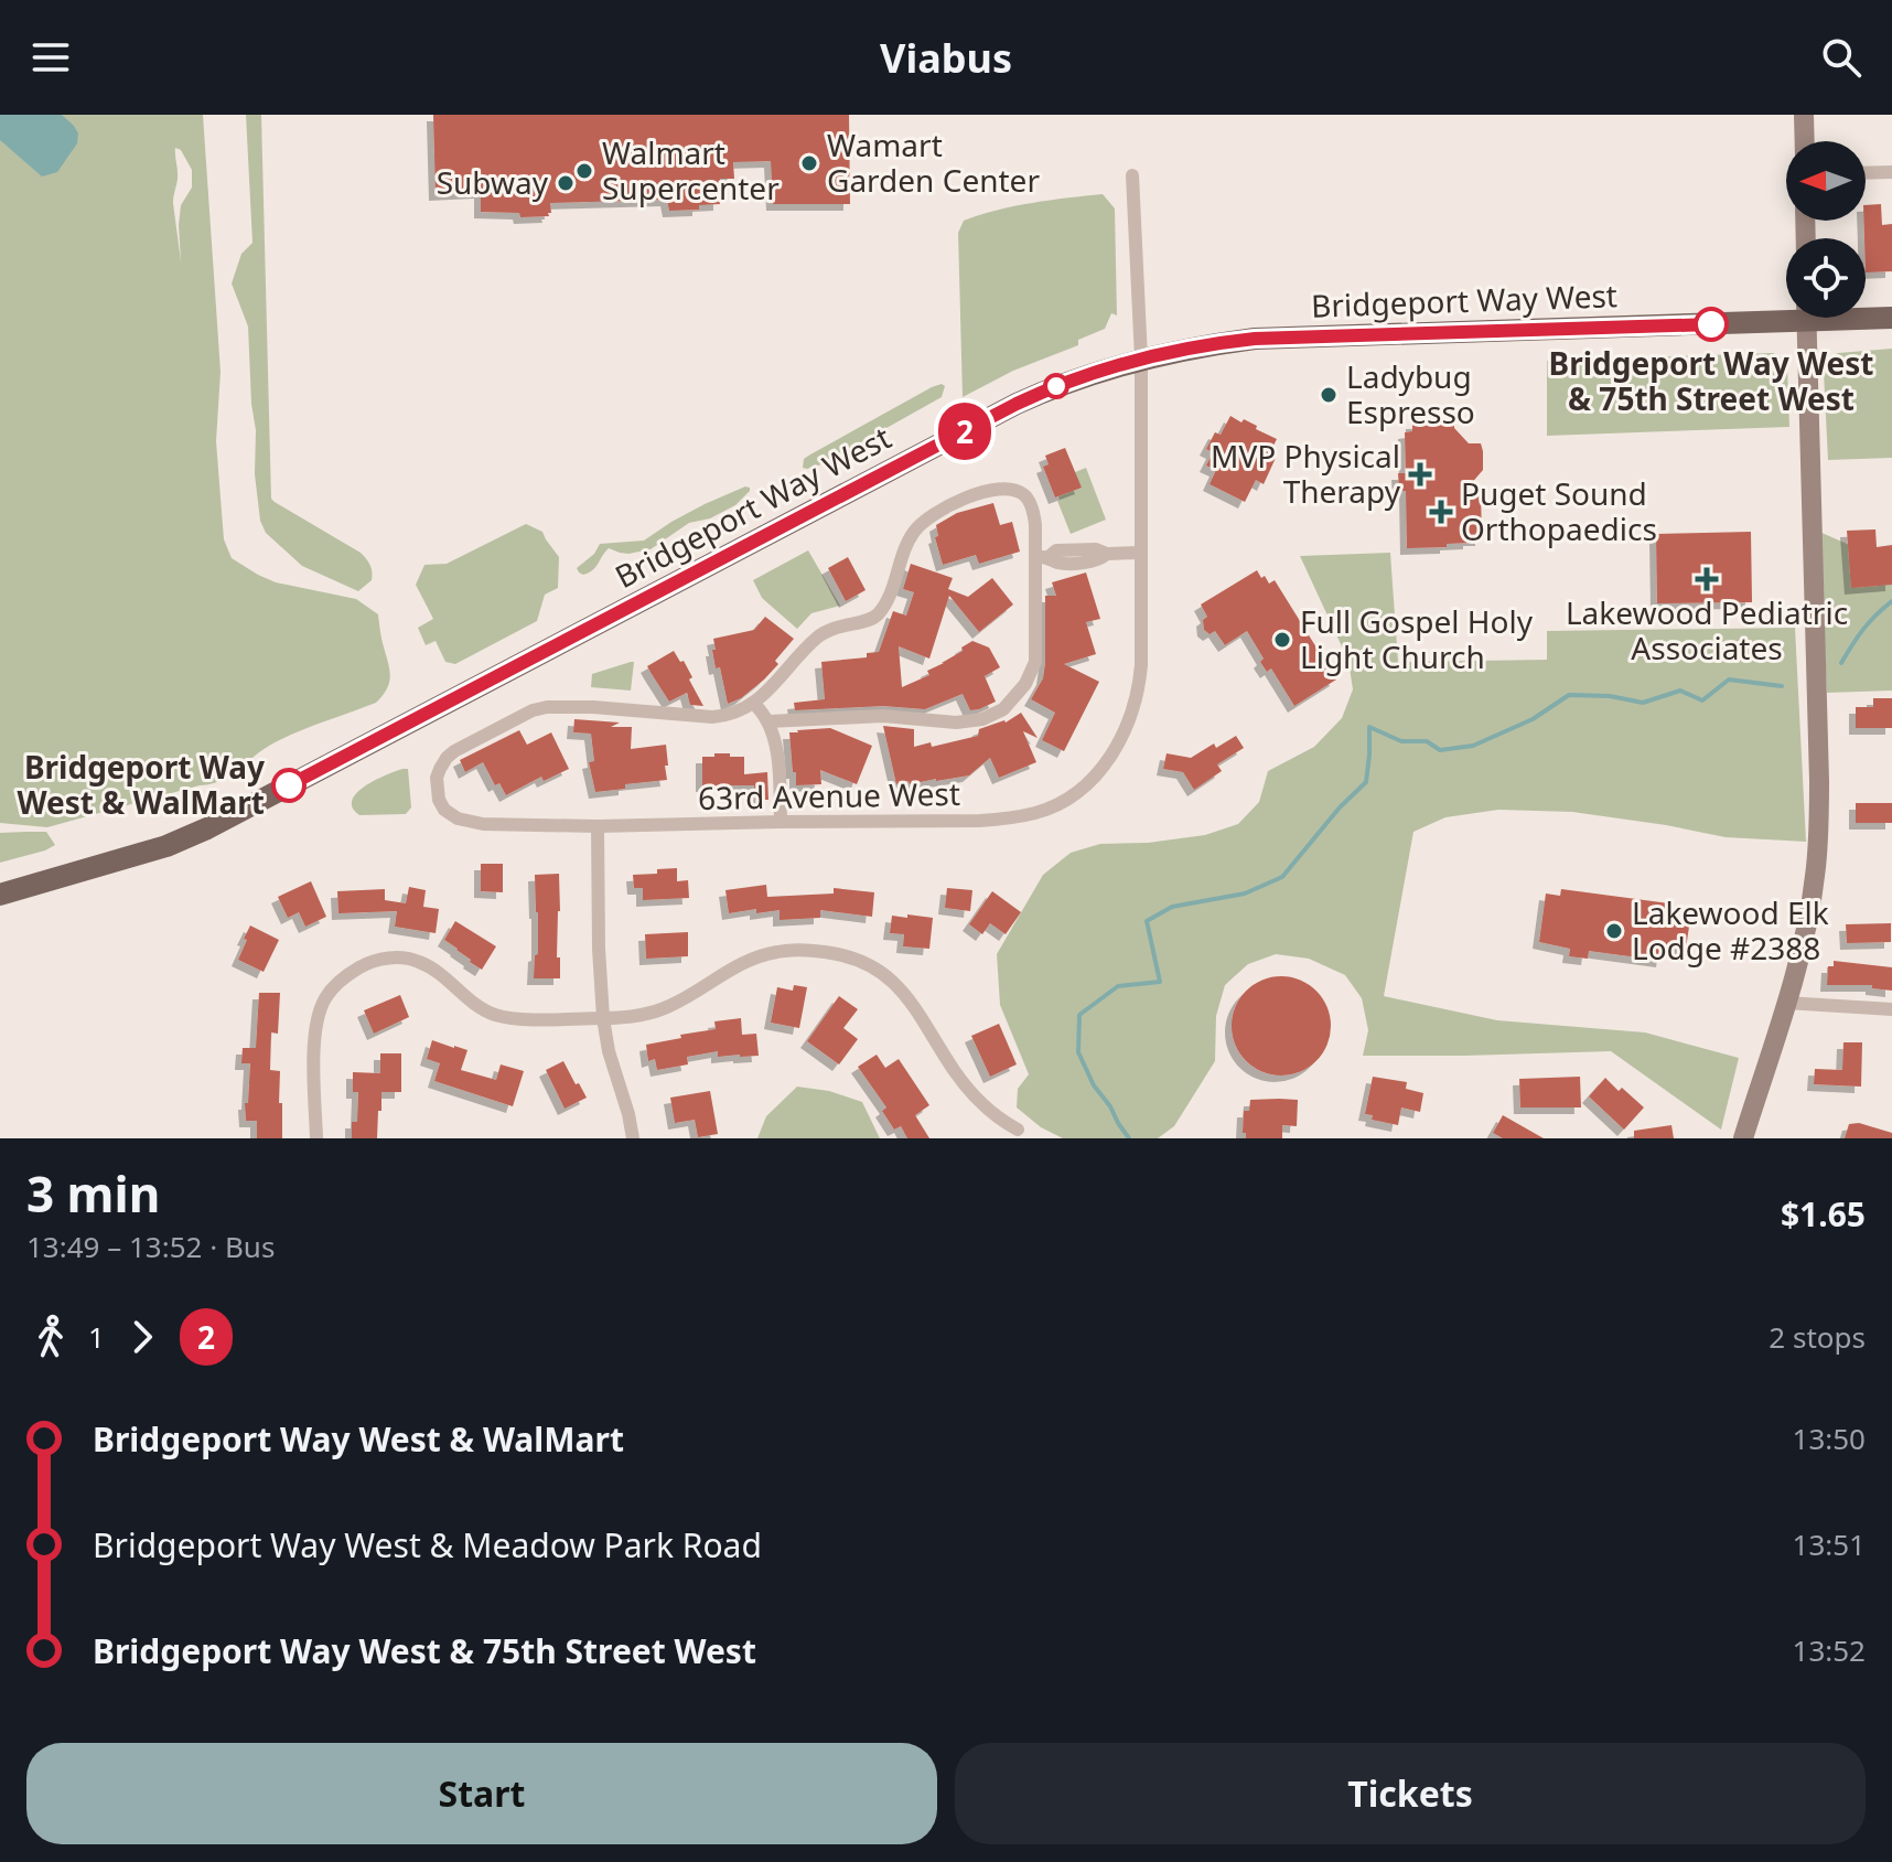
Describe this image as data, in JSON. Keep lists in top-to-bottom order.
{
  "streets": {
    "main road": ["Bridgeport Way West"],
    "street": ["63rd Avenue West"]
  },
  "places": {
    "other": [
      "Wamart Garden Center",
      "Walmart Supercenter",
      "Subway",
      "Bridgeport Way West & 75th Street West",
      "Ladybug Espresso",
      "Full Gospel Holy Light Church",
      "Bridgeport Way West & WalMart",
      "Lakewood Elk Lodge #2388"
    ],
    "health": ["MVP Physical Therapy", "Puget Sound Orthopaedics", "Lakewood Pediatric Associates"]
  },
  "lines": ["bus line 2"],
  "north": "left",
  "page": {
    "header": "Viabus",
    "on_map": "2",
    "heading": ["3 min", "13:49 – 13:52 · Bus", "$1.65"],
    "legs": ["1", "2", "2 stops"],
    "list": [
      {
        "name": "Bridgeport Way West & WalMart",
        "value": "13:50"
      },
      {
        "name": "Bridgeport Way West & Meadow Park Road",
        "value": "13:51"
      },
      {
        "name": "Bridgeport Way West & 75th Street West",
        "value": "13:52"
      }
    ],
    "buttons": ["Start", "Tickets"]
  }
}
